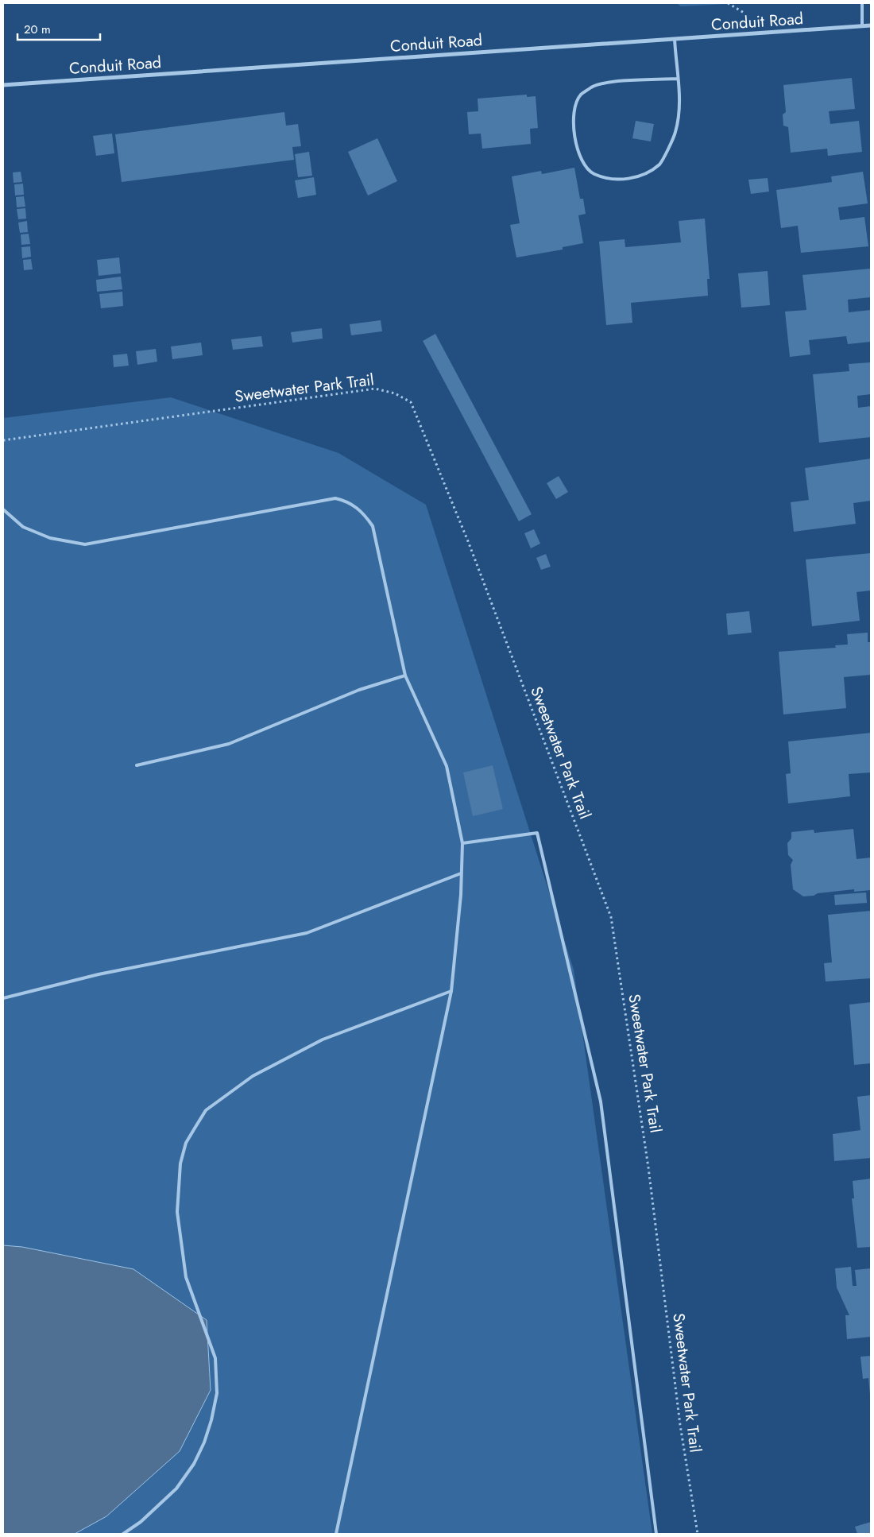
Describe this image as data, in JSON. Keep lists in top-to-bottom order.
{
  "streets": {
    "street": ["Conduit Road"],
    "path": ["Sweetwater Park Trail"]
  },
  "scale_bar": "20 m"
}
